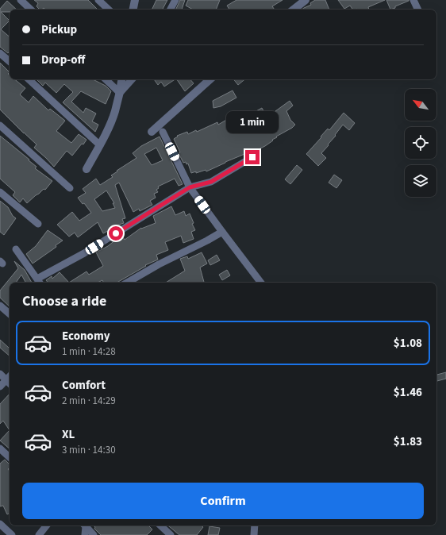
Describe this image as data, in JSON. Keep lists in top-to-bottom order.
{
  "north": "top left",
  "page": {
    "banner": ["Pickup", "Drop-off"],
    "bubble": "1 min",
    "heading": "Choose a ride",
    "list": [
      {
        "name": "Economy",
        "note": "1 min · 14:28",
        "value": "$1.08"
      },
      {
        "name": "Comfort",
        "note": "2 min · 14:29",
        "value": "$1.46"
      },
      {
        "name": "XL",
        "note": "3 min · 14:30",
        "value": "$1.83"
      }
    ],
    "buttons": "Confirm"
  }
}
